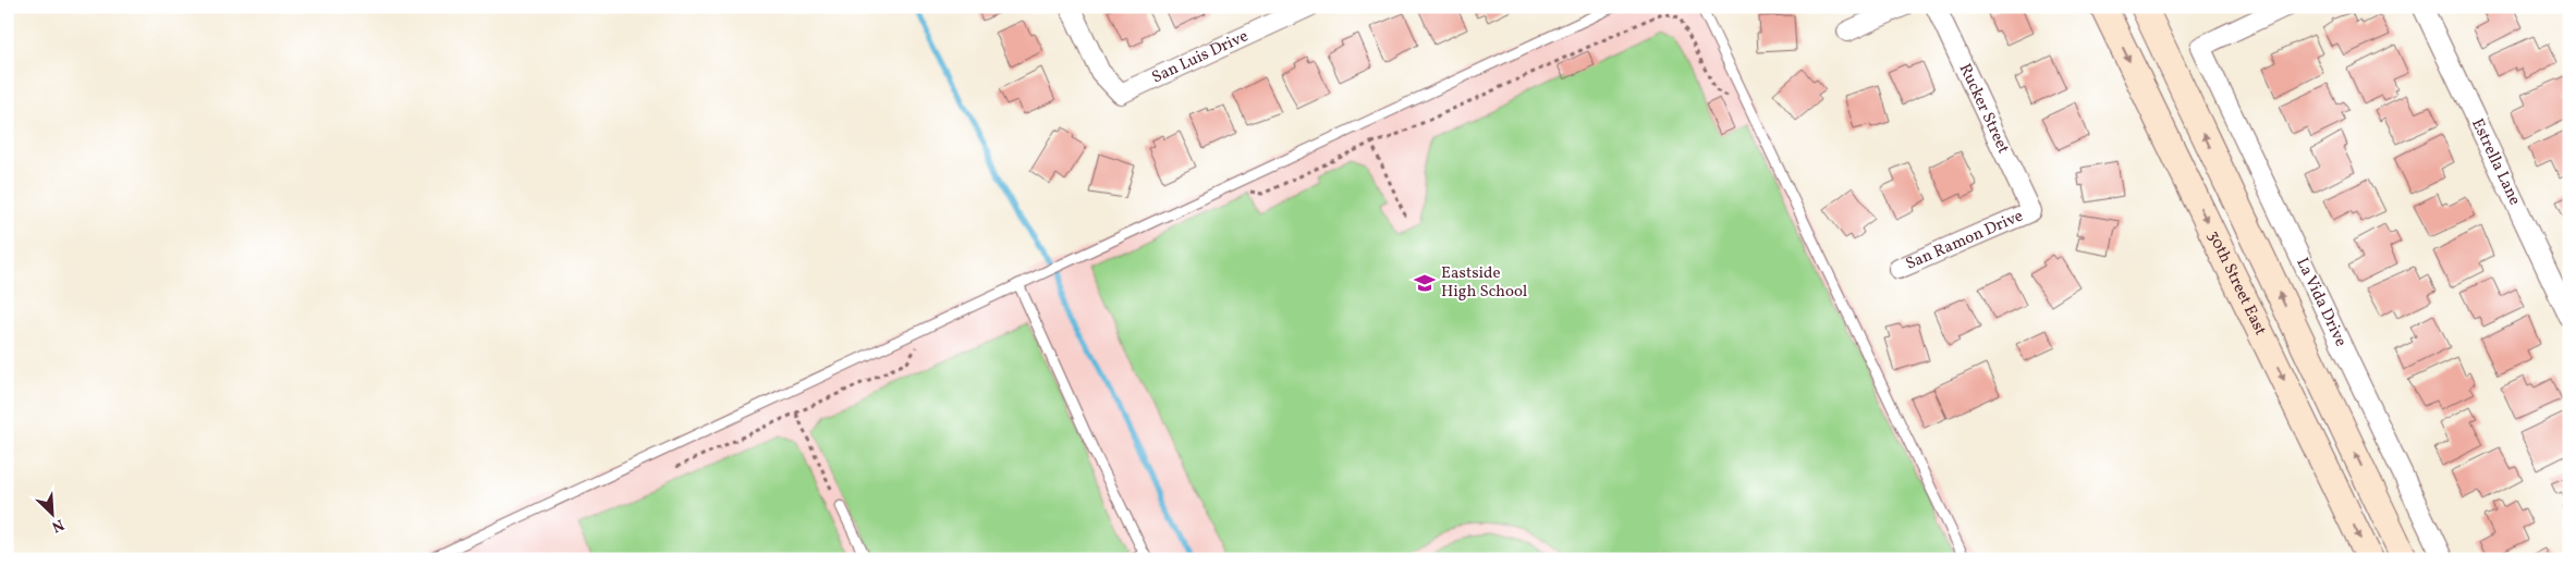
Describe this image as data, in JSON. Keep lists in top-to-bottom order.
{
  "streets": {
    "main road": ["30th Street East"],
    "street": [
      "San Luis Drive",
      "Rucker Street",
      "Estrella Lane",
      "San Ramon Drive",
      "La Vida Drive"
    ]
  },
  "crossings": [
    ["Rucker Street", "San Ramon Drive"]
  ],
  "places": {
    "school or university": ["Eastside High School"]
  },
  "north": "bottom right"
}
